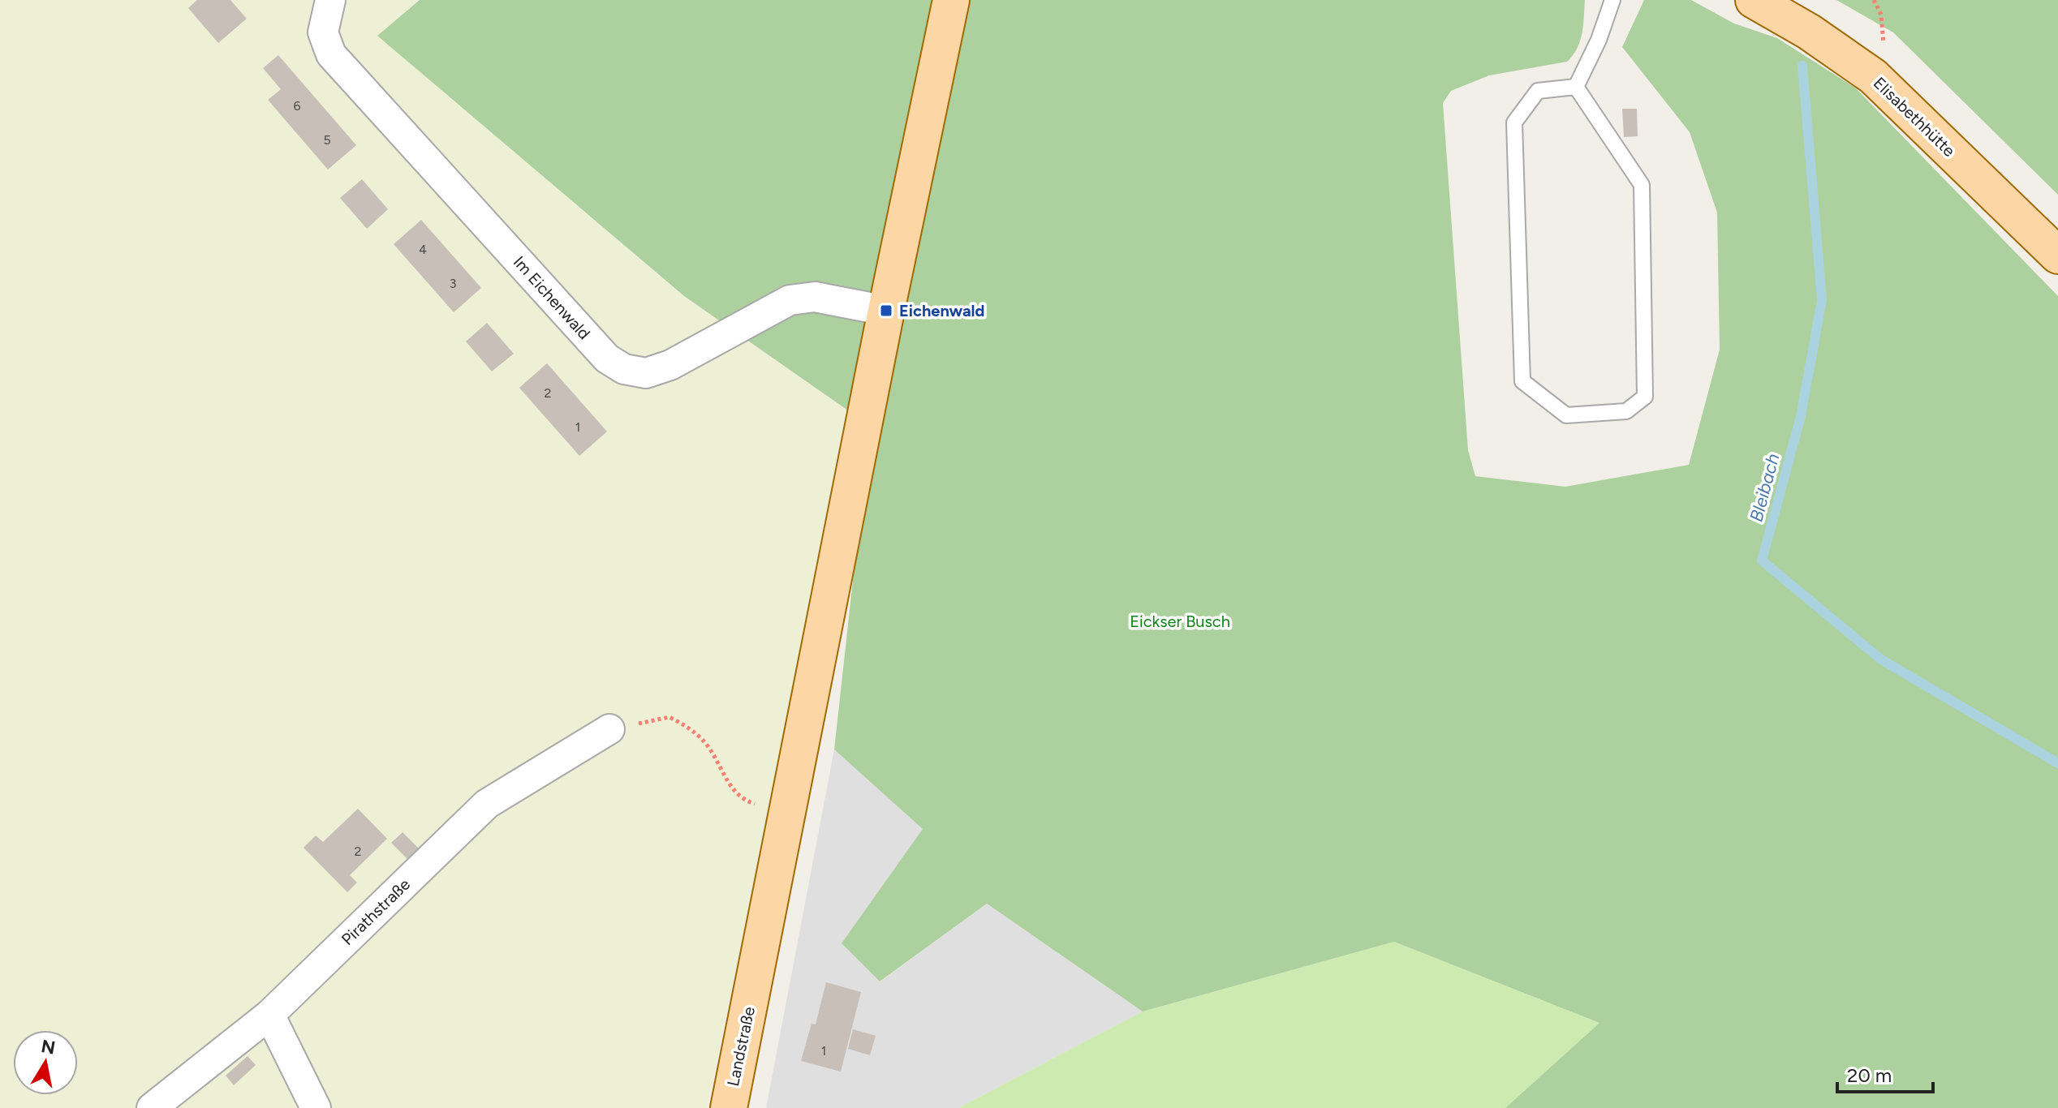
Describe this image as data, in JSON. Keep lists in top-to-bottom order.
{
  "streets": {
    "main road": ["Elisabethhütte", "Landstraße"],
    "street": ["Im Eichenwald", "Pirathstraße"]
  },
  "crossings": [
    ["Im Eichenwald", "Landstraße"]
  ],
  "water": ["Bleibach"],
  "parks": ["Eickser Busch"],
  "places": {
    "transit": ["Eichenwald"]
  },
  "house_numbers": [
    "6",
    "5",
    "4",
    "3",
    "2",
    "1",
    "2",
    "1"
  ],
  "scale_bar": "20 m",
  "north": "top"
}
